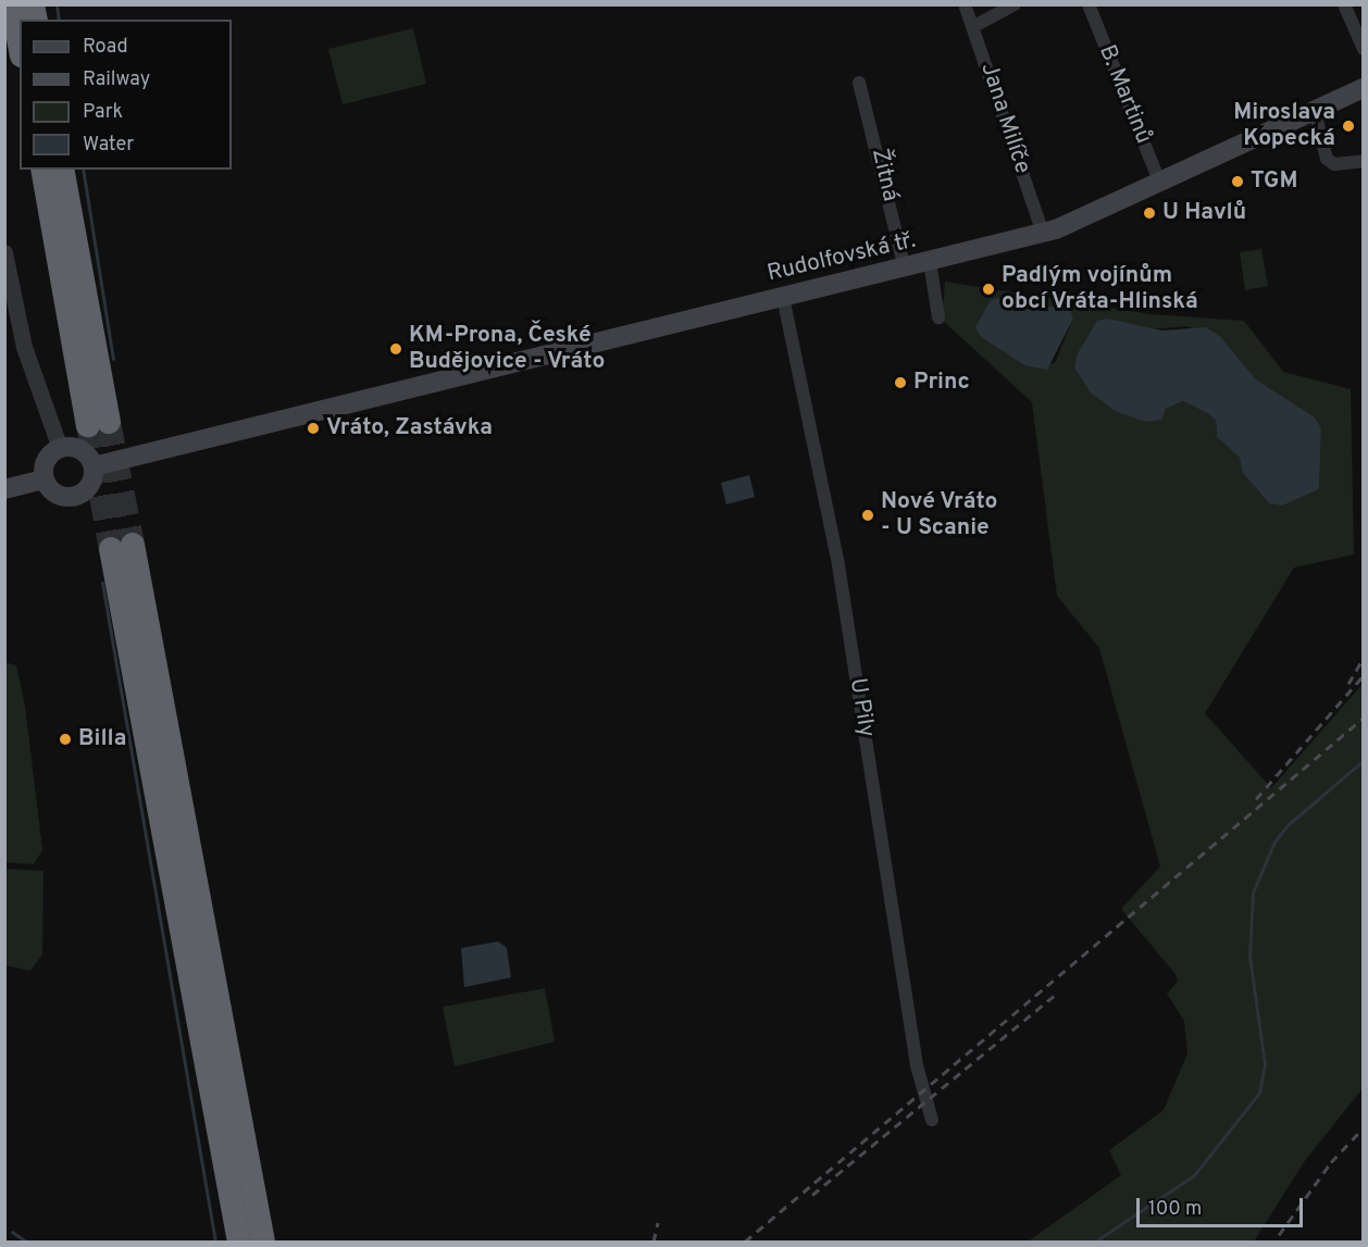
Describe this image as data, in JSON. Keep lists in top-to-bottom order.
{
  "streets": {
    "main road": ["Rudolfovská tř."],
    "street": [
      "B. Martinů",
      "Jana Milíče",
      "Žitná",
      "U Pily"
    ]
  },
  "crossings": [
    ["B. Martinů", "Rudolfovská tř."],
    ["Jana Milíče", "Rudolfovská tř."],
    ["Žitná", "Rudolfovská tř."],
    ["Rudolfovská tř.", "U Pily"]
  ],
  "places": [
    "Miroslava Kopecká",
    "TGM",
    "U Havlů",
    "Padlým vojínům obcí Vráta-Hlinská",
    "KM-Prona, České Budějovice - Vráto",
    "Princ",
    "Vráto, Zastávka",
    "Nové Vráto - U Scanie",
    "Billa"
  ],
  "legend": [
    "Road",
    "Railway",
    "Park",
    "Water"
  ],
  "scale_bar": "100 m"
}
